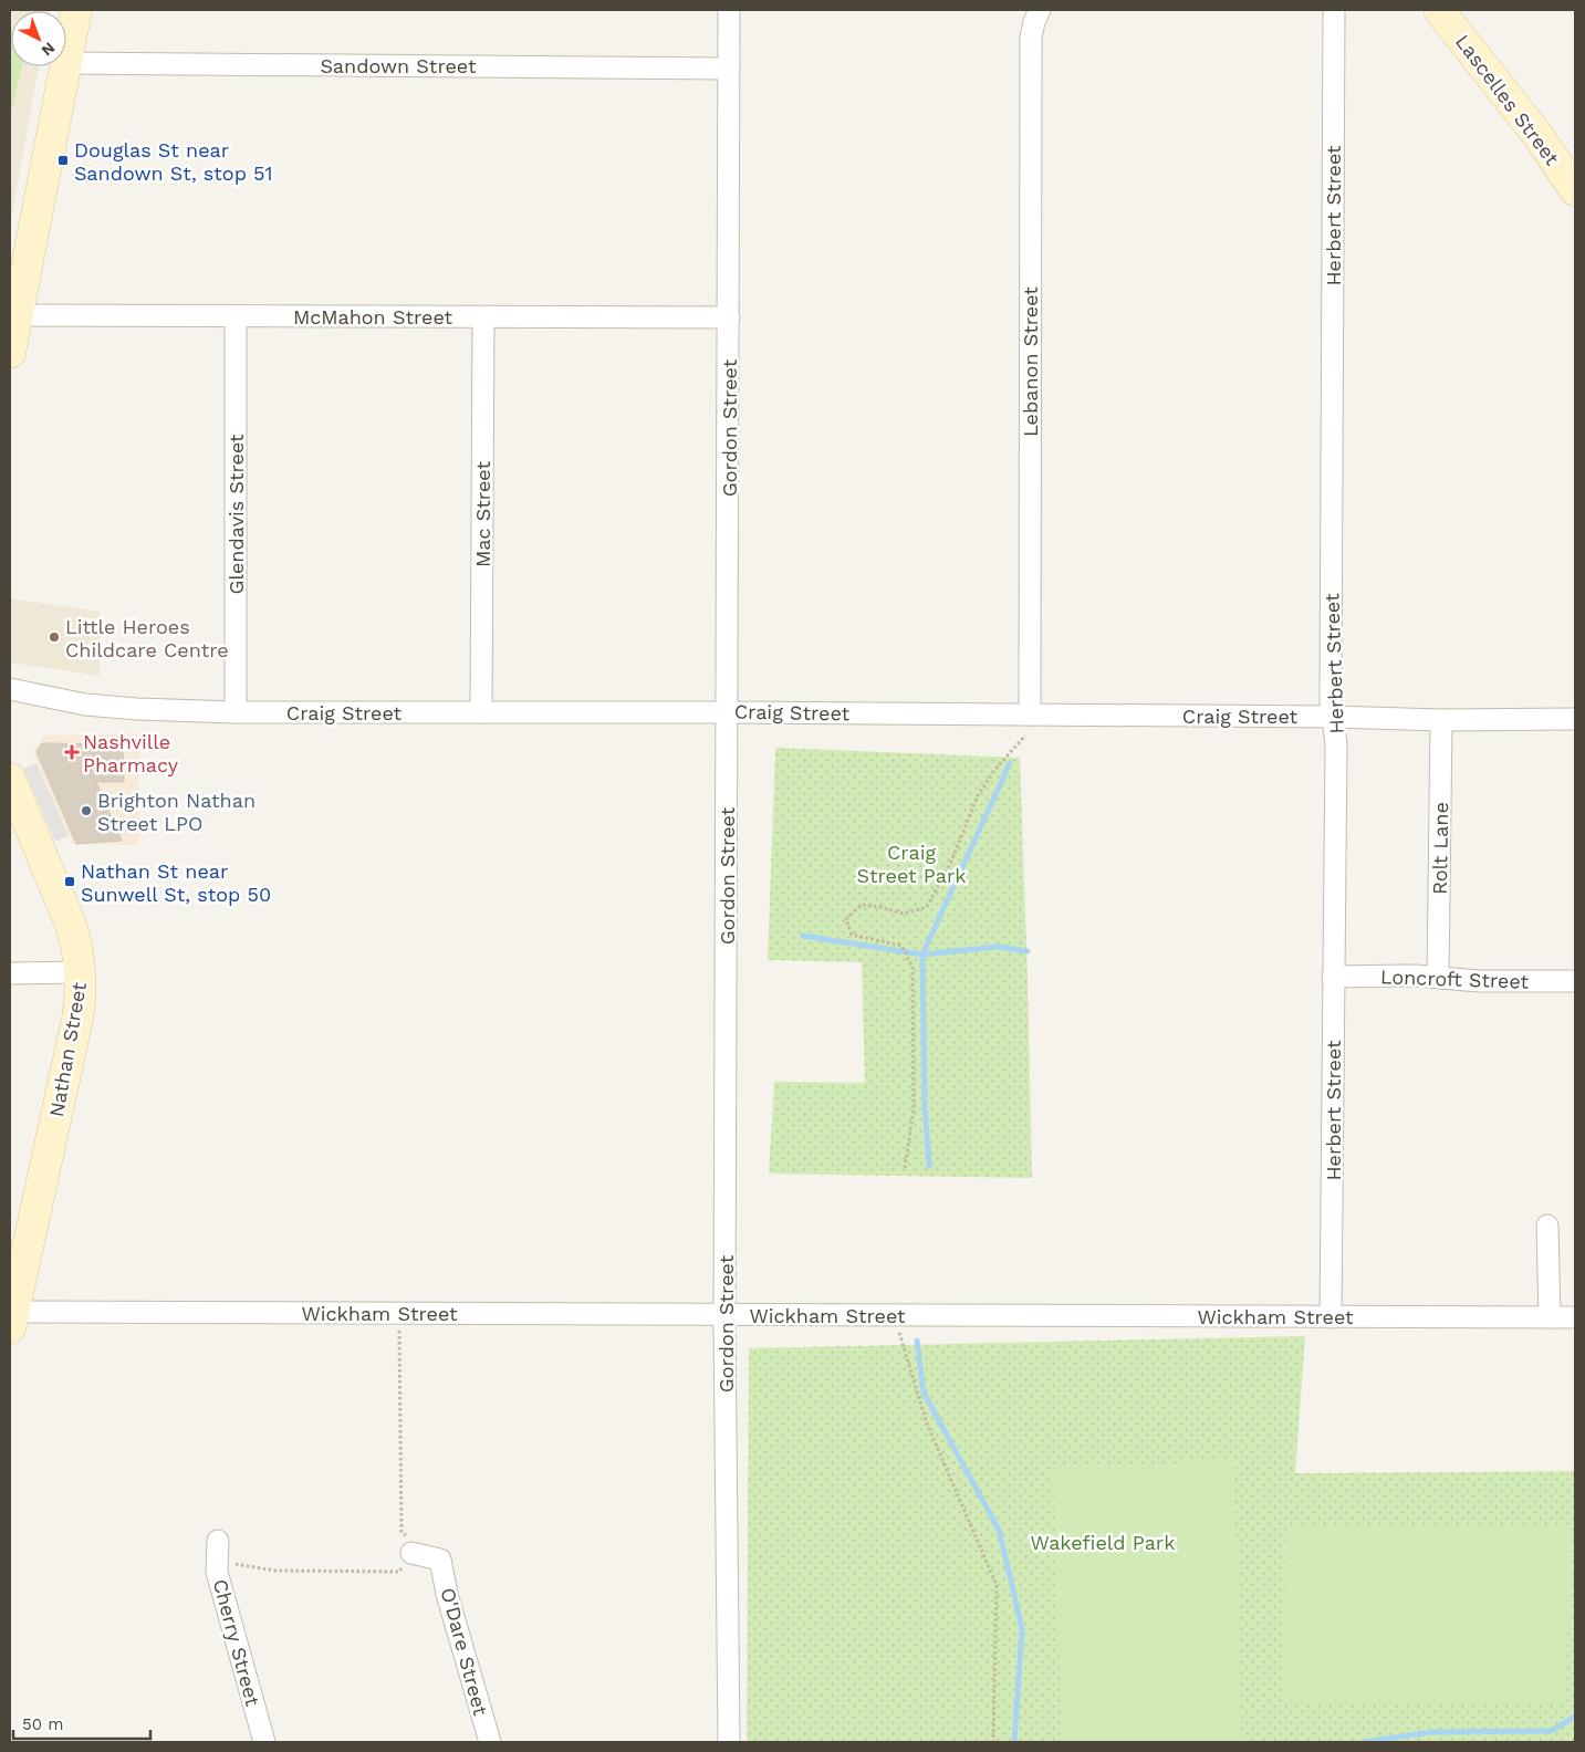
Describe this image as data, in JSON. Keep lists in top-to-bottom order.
{
  "streets": {
    "street": [
      "Sandown Street",
      "Lascelles Street",
      "Herbert Street",
      "McMahon Street",
      "Lebanon Street",
      "Gordon Street",
      "Glendavis Street",
      "Mac Street",
      "Craig Street",
      "Rolt Lane",
      "Loncroft Street",
      "Nathan Street",
      "Wickham Street",
      "Cherry Street",
      "O'Dare Street"
    ]
  },
  "crossings": [
    ["Sandown Street", "Gordon Street"],
    ["Herbert Street", "Craig Street"],
    ["Herbert Street", "Loncroft Street"],
    ["Herbert Street", "Wickham Street"],
    ["McMahon Street", "Gordon Street"],
    ["McMahon Street", "Glendavis Street"],
    ["McMahon Street", "Mac Street"],
    ["Lebanon Street", "Craig Street"],
    ["Gordon Street", "Craig Street"],
    ["Gordon Street", "Wickham Street"],
    ["Glendavis Street", "Craig Street"],
    ["Mac Street", "Craig Street"],
    ["Craig Street", "Rolt Lane"],
    ["Rolt Lane", "Loncroft Street"],
    ["Nathan Street", "Wickham Street"]
  ],
  "parks": ["Craig Street Park", "Wakefield Park"],
  "places": {
    "transit": ["Douglas St near Sandown St, stop 51", "Nathan St near Sunwell St, stop 50"],
    "other": ["Little Heroes Childcare Centre", "Brighton Nathan Street LPO"],
    "health": ["Nashville Pharmacy"]
  },
  "scale_bar": "50 m",
  "north": "bottom right"
}
